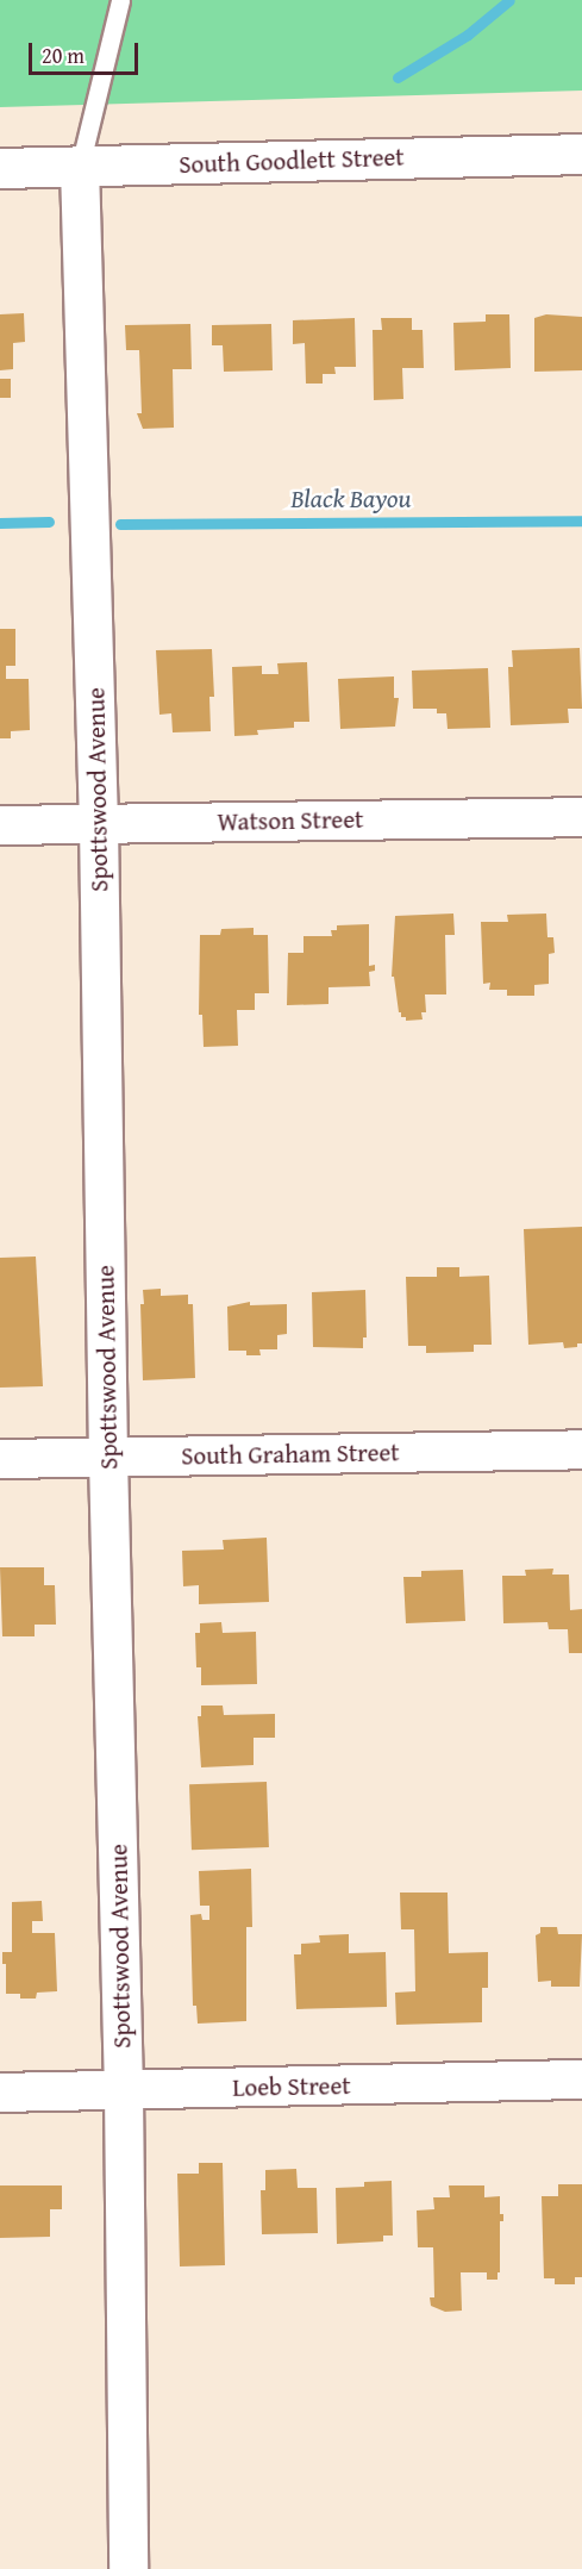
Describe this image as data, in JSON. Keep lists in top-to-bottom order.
{
  "streets": {
    "main road": ["South Goodlett Street"],
    "street": [
      "Spottswood Avenue",
      "Watson Street",
      "South Graham Street",
      "Loeb Street"
    ]
  },
  "crossings": [
    ["South Goodlett Street", "Spottswood Avenue"],
    ["Spottswood Avenue", "Watson Street"],
    ["Spottswood Avenue", "South Graham Street"],
    ["Spottswood Avenue", "Loeb Street"]
  ],
  "water": ["Black Bayou"],
  "scale_bar": "20 m"
}
